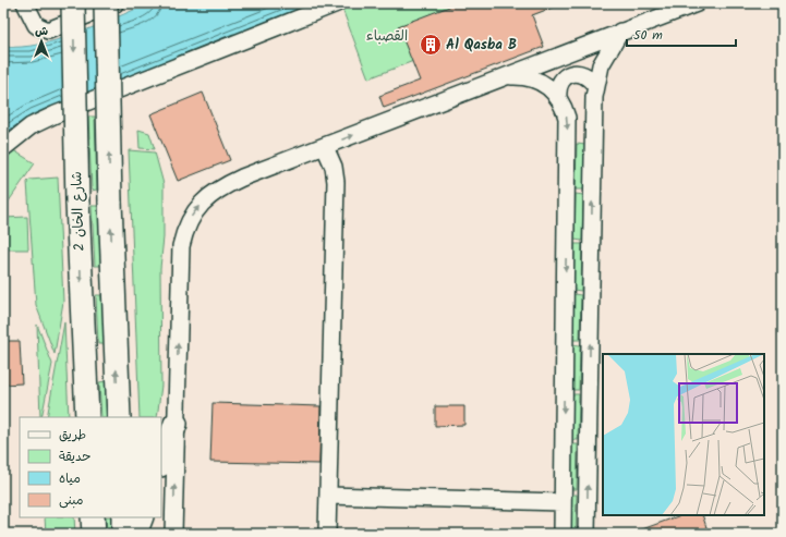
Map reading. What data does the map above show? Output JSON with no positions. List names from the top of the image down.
{
  "streets": {
    "main road": ["شارع الخان 2"]
  },
  "parks": ["القصباء"],
  "places": {
    "building": ["Al Qasba B"]
  },
  "legend": [
    "طريق",
    "حديقة",
    "مياه",
    "مبنى"
  ],
  "scale_bar": "50 m",
  "north": "top"
}
